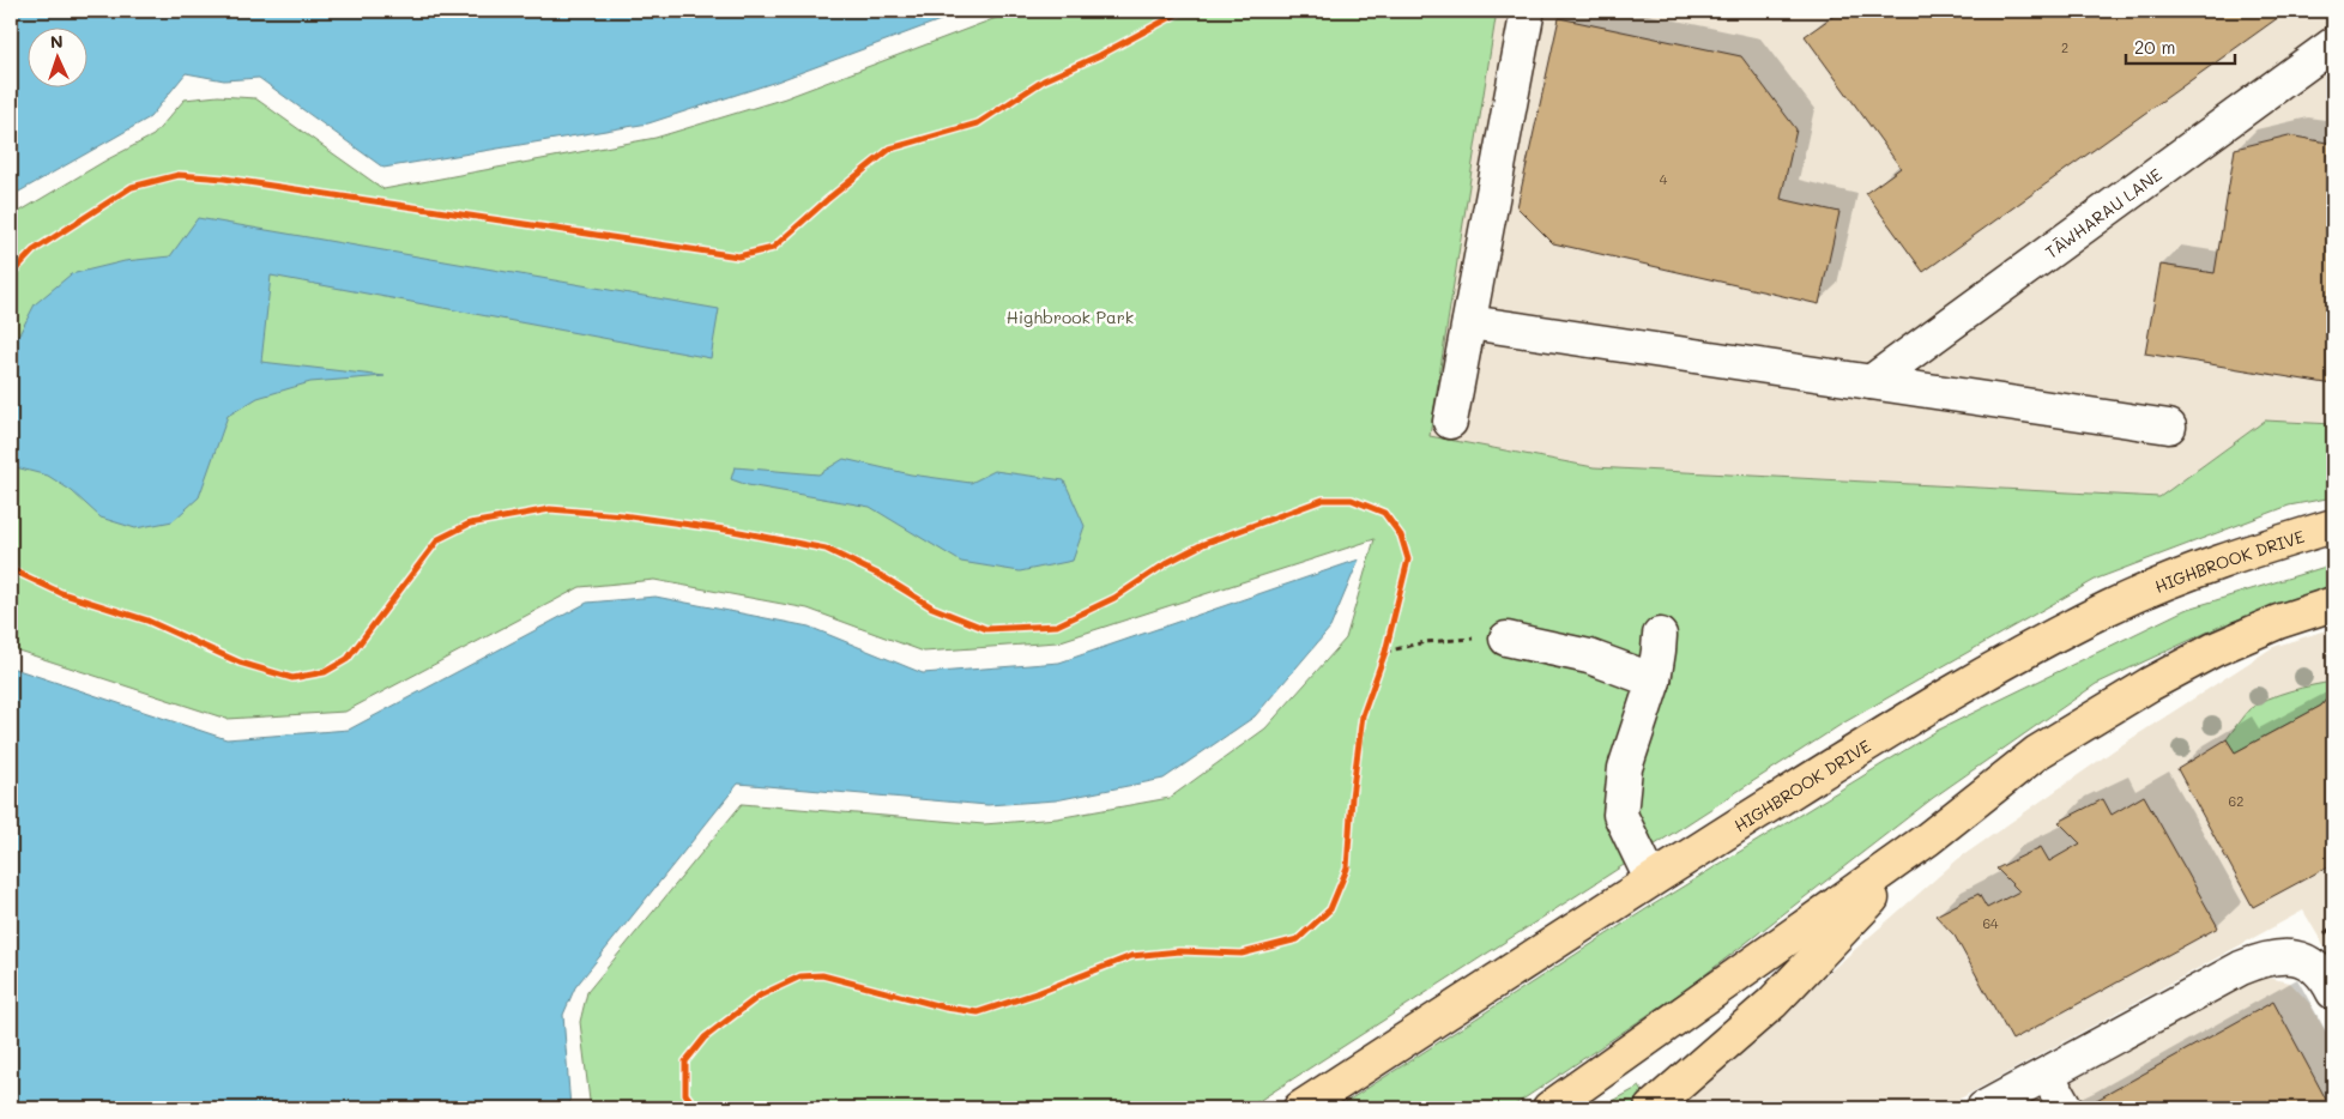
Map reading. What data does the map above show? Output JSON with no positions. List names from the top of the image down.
{
  "streets": {
    "main road": ["HIGHBROOK DRIVE"],
    "street": ["TĀWHARAU LANE"]
  },
  "parks": ["Highbrook Park"],
  "house_numbers": [
    "2",
    "4",
    "62",
    "64"
  ],
  "scale_bar": "20 m",
  "north": "top"
}
